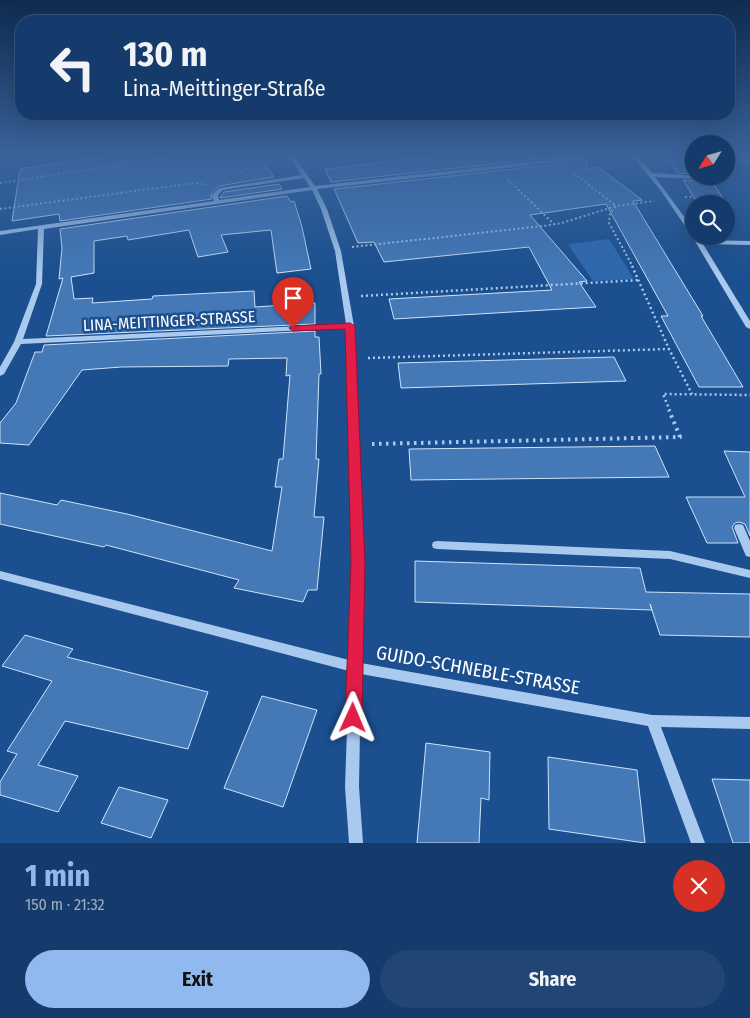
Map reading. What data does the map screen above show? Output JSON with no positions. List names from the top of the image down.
{
  "streets": {
    "street": ["LINA-MEITTINGER-STRASSE", "GUIDO-SCHNEBLE-STRASSE"]
  },
  "north": "bottom left",
  "page": {
    "turn": ["130 m", "Lina-Meittinger-Straße"],
    "heading": ["1 min", "150 m · 21:32"],
    "buttons": ["Exit", "Share"]
  }
}
